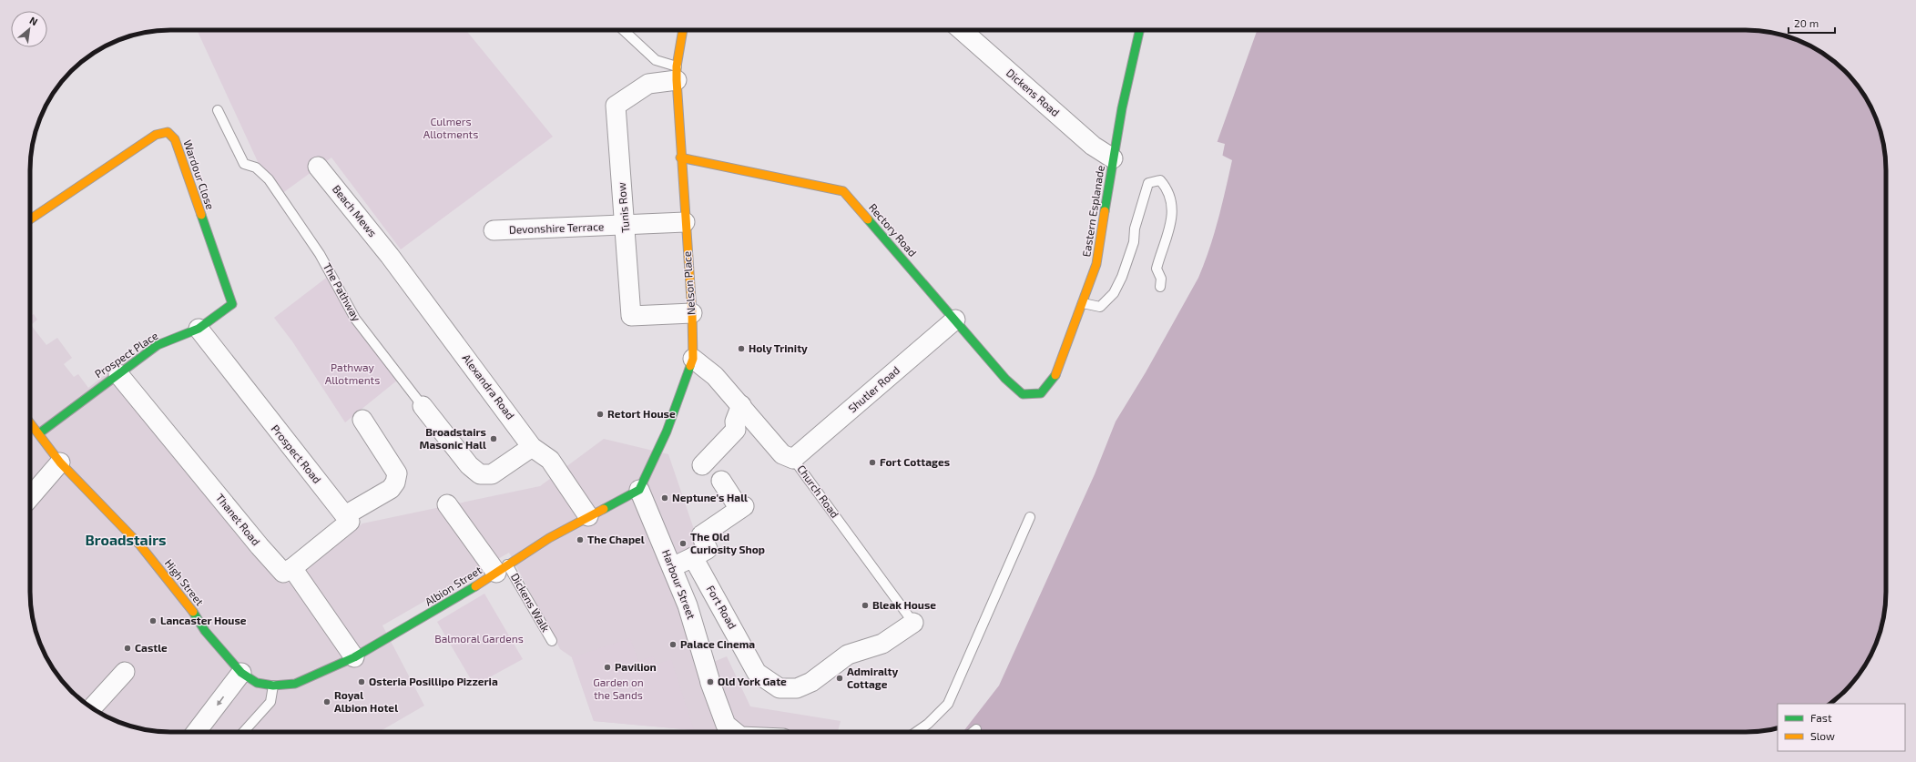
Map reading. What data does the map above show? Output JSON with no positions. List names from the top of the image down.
{
  "streets": {
    "street": [
      "Dickens Road",
      "Wardour Close",
      "Tunis Row",
      "Beach Mews",
      "Eastern Esplanade",
      "Devonshire Terrace",
      "Rectory Road",
      "Nelson Place",
      "The Pathway",
      "Prospect Place",
      "Alexandra Road",
      "Shutler Road",
      "Prospect Road",
      "Church Road",
      "Thanet Road",
      "High Street",
      "Harbour Street",
      "Albion Street",
      "Fort Road"
    ],
    "lane": ["Dickens Walk"]
  },
  "crossings": [
    ["Dickens Road", "Eastern Esplanade"],
    ["Wardour Close", "Prospect Place"],
    ["Tunis Row", "Devonshire Terrace"],
    ["Tunis Row", "Nelson Place"],
    ["Beach Mews", "Alexandra Road"],
    ["Eastern Esplanade", "Rectory Road"],
    ["Devonshire Terrace", "Nelson Place"],
    ["Rectory Road", "Nelson Place"],
    ["Rectory Road", "Shutler Road"],
    ["Nelson Place", "Church Road"],
    ["Nelson Place", "Harbour Street"],
    ["Nelson Place", "Albion Street"],
    ["The Pathway", "Alexandra Road"],
    ["Prospect Place", "Prospect Road"],
    ["Prospect Place", "Thanet Road"],
    ["Prospect Place", "High Street"],
    ["Alexandra Road", "Albion Street"],
    ["Shutler Road", "Church Road"],
    ["Church Road", "Fort Road"],
    ["High Street", "Albion Street"],
    ["Harbour Street", "Albion Street"],
    ["Albion Street", "Dickens Walk"]
  ],
  "districts": ["Broadstairs"],
  "parks": [
    "Culmers Allotments",
    "Pathway Allotments",
    "Balmoral Gardens",
    "Garden on the Sands"
  ],
  "places": [
    "Holy Trinity",
    "Retort House",
    "Broadstairs Masonic Hall",
    "Fort Cottages",
    "Neptune's Hall",
    "The Chapel",
    "The Old Curiosity Shop",
    "Bleak House",
    "Lancaster House",
    "Palace Cinema",
    "Castle",
    "Pavilion",
    "Admiralty Cottage",
    "Osteria Posillipo Pizzeria",
    "Old York Gate",
    "Royal Albion Hotel"
  ],
  "legend": ["Fast", "Slow"],
  "scale_bar": "20 m",
  "north": "top right"
}
